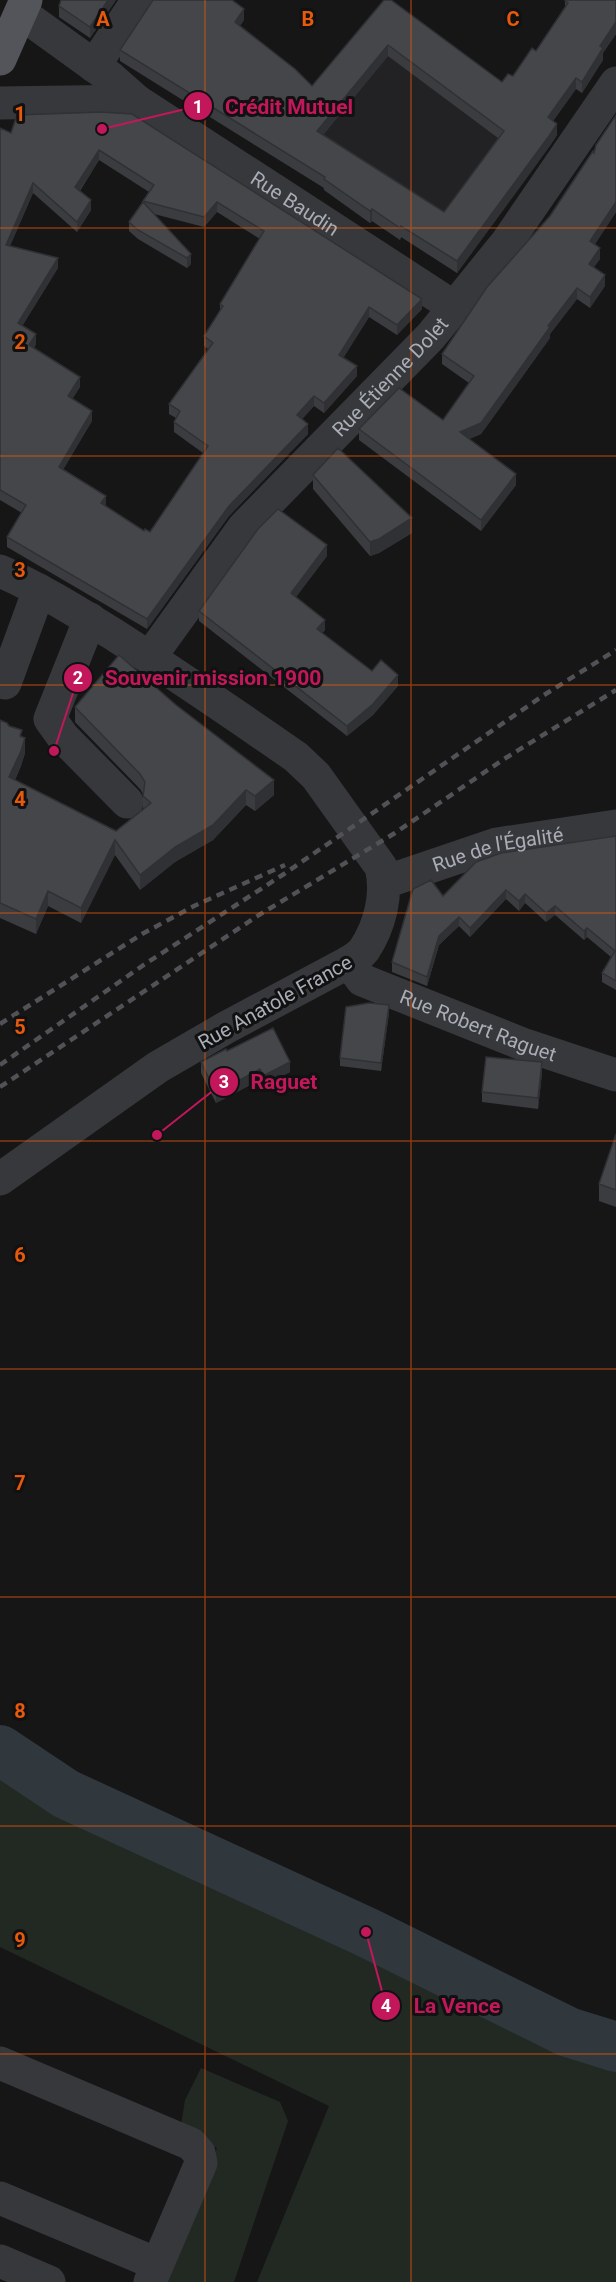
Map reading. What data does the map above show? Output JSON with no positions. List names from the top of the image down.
{
  "streets": {
    "street": [
      "Rue Baudin",
      "Rue Étienne Dolet",
      "Rue de l'Égalité",
      "Rue Anatole France",
      "Rue Robert Raguet"
    ]
  },
  "crossings": [
    ["Rue Baudin", "Rue Étienne Dolet"],
    ["Rue de l'Égalité", "Rue Anatole France"],
    ["Rue Anatole France", "Rue Robert Raguet"]
  ],
  "places": [
    "Crédit Mutuel",
    "Souvenir mission 1900",
    "Raguet",
    "La Vence"
  ],
  "grid": {
    "columns": ["A", "B", "C"],
    "rows": [
      "1",
      "2",
      "3",
      "4",
      "5",
      "6",
      "7",
      "8",
      "9"
    ]
  }
}
